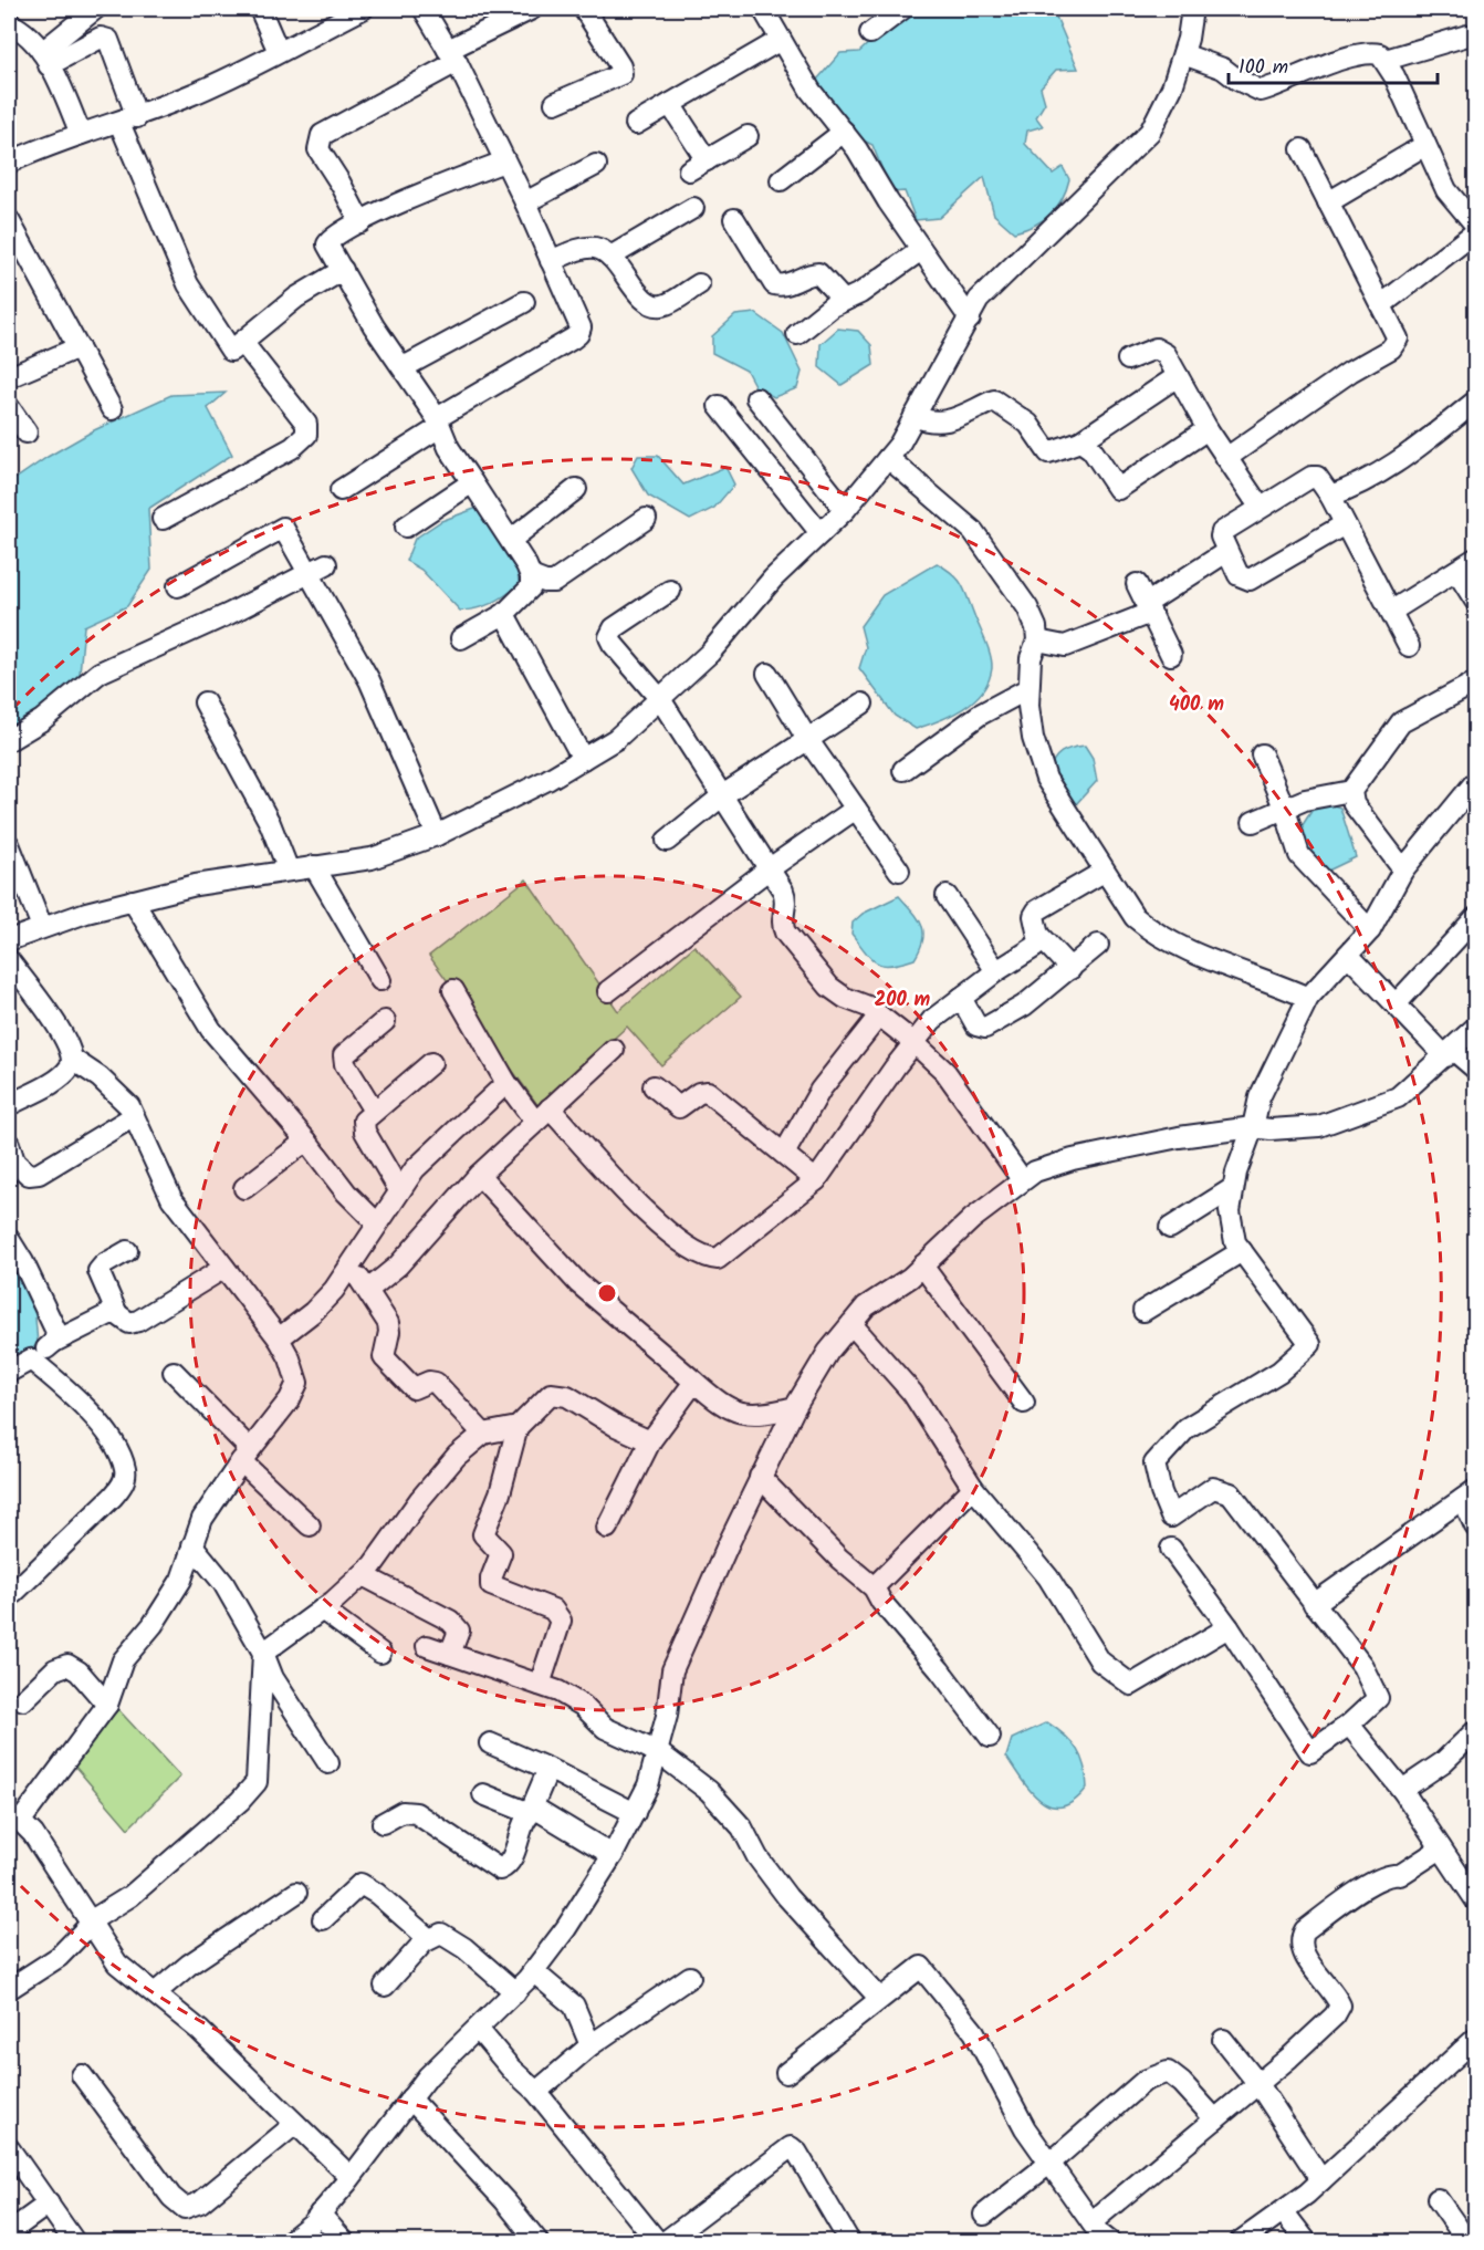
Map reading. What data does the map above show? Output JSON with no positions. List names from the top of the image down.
{
  "scale_bar": "100 m",
  "rings": ["400 m", "200 m"]
}
